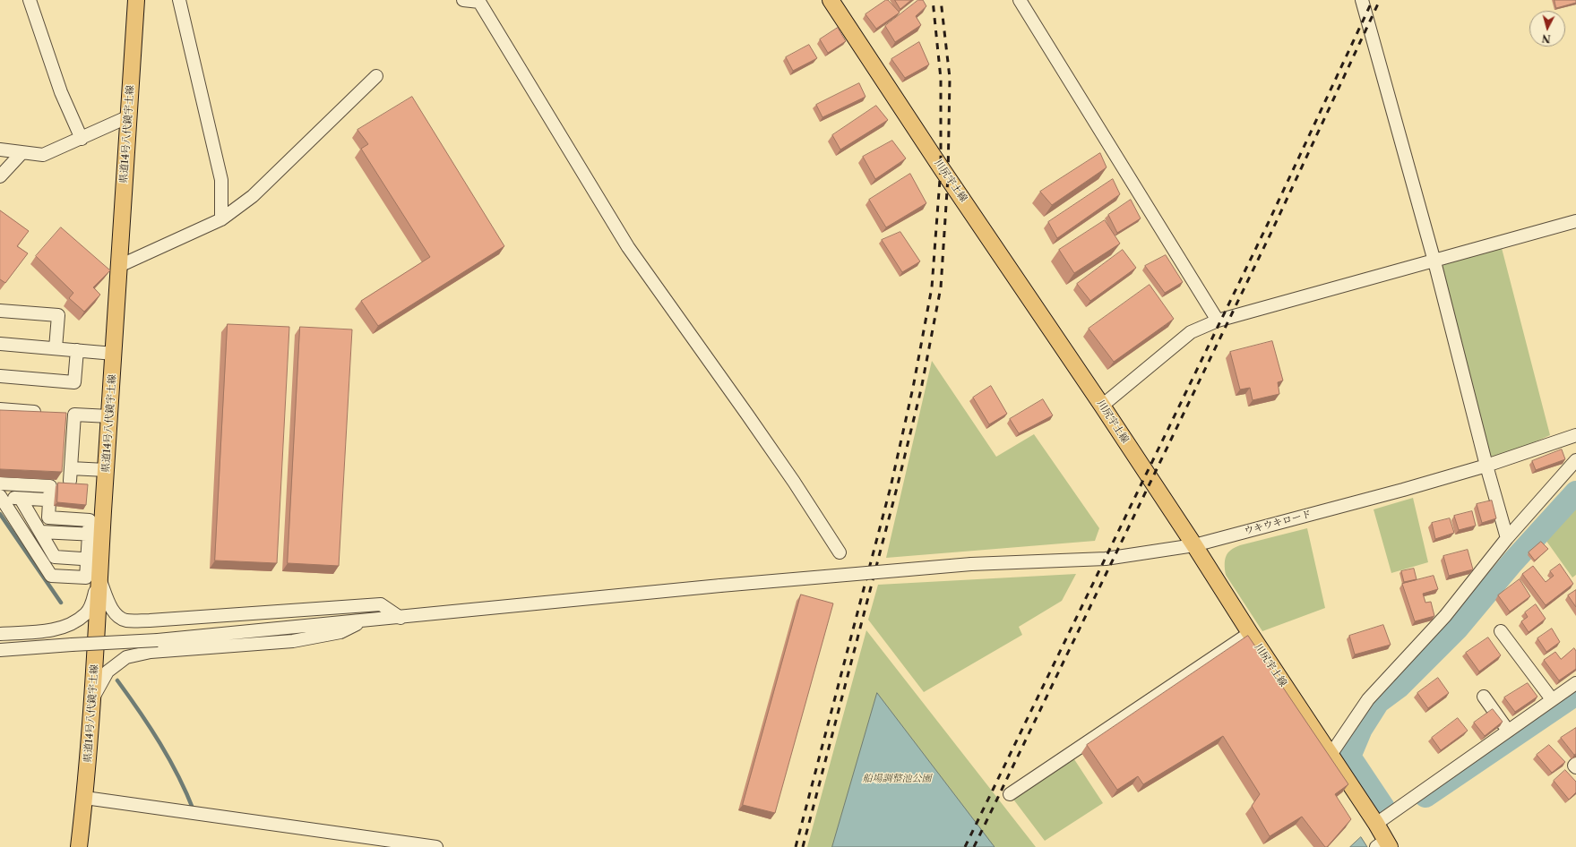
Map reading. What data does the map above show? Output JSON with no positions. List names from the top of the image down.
{
  "streets": {
    "main road": ["県道14号八代鏡宇土線", "川尻宇土線"],
    "street": ["ウキウキロード"]
  },
  "crossings": [
    ["川尻宇土線", "ウキウキロード"]
  ],
  "parks": ["船場調整池公園"],
  "north": "bottom"
}
